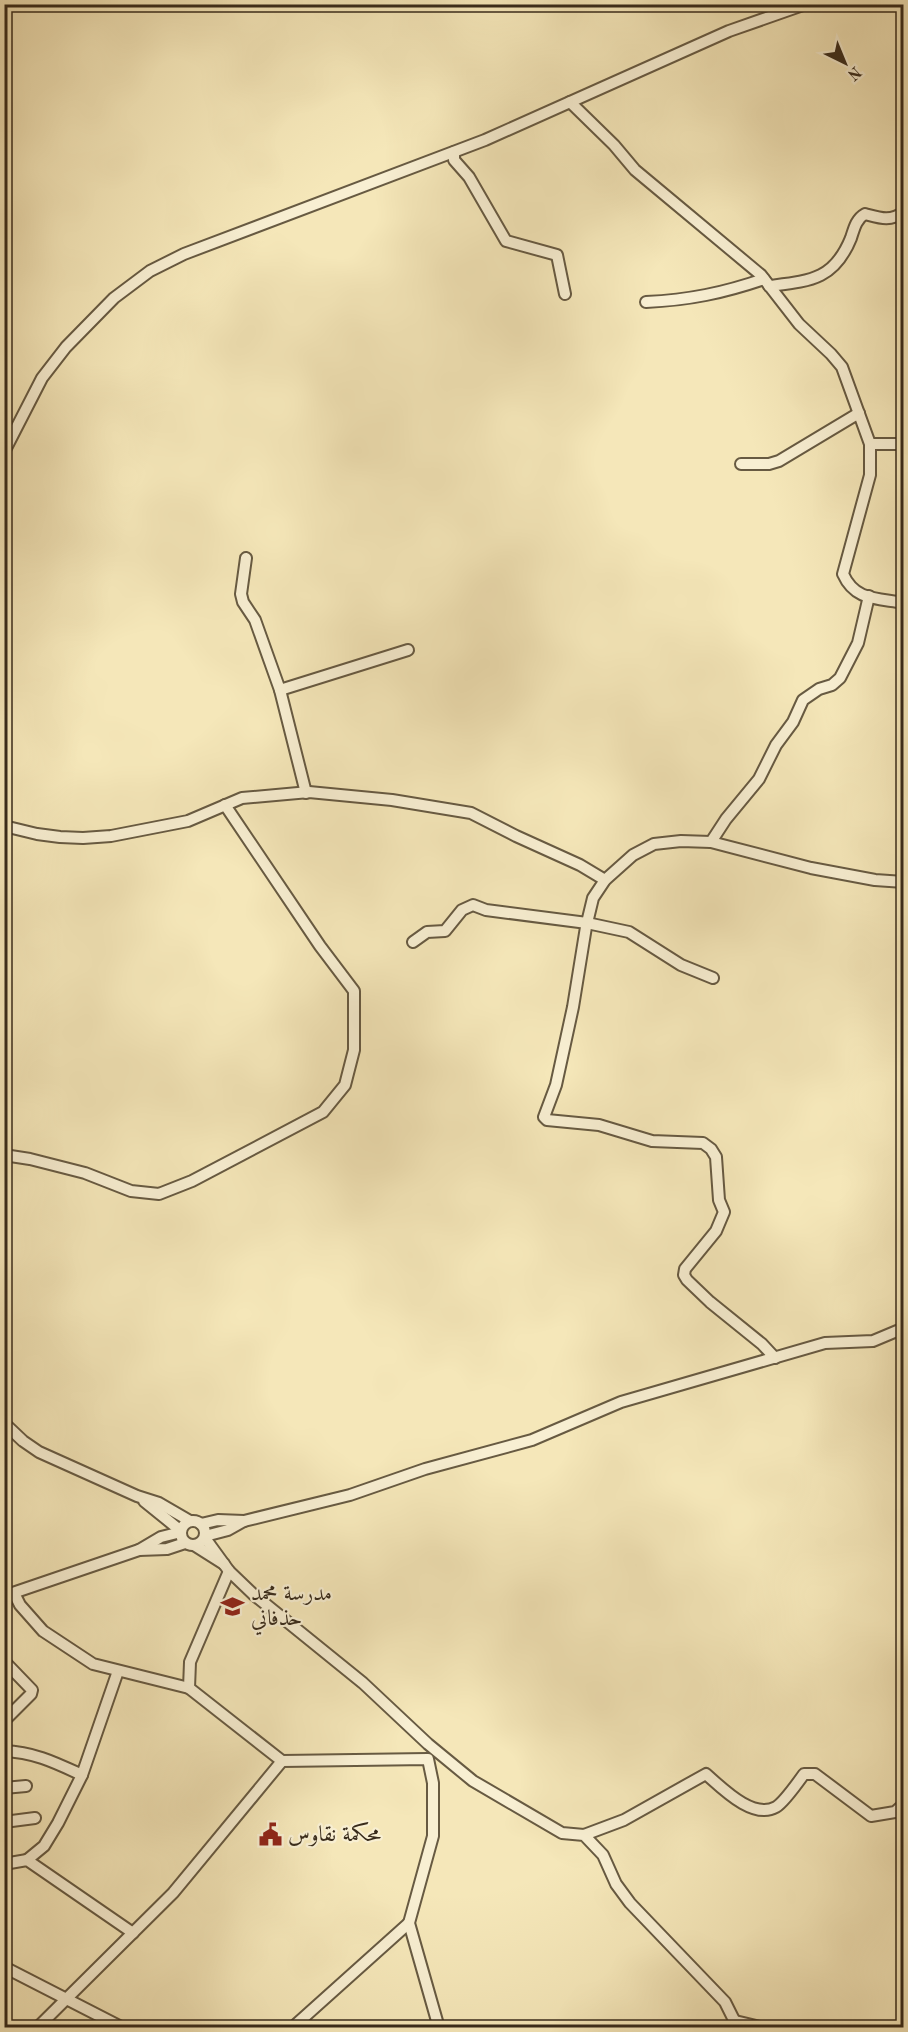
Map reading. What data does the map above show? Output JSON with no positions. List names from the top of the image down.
{
  "places": {
    "school or university": ["مدرسة محمد حذفاني"],
    "public building": ["محكمة نقاوس"]
  },
  "north": "bottom right"
}
